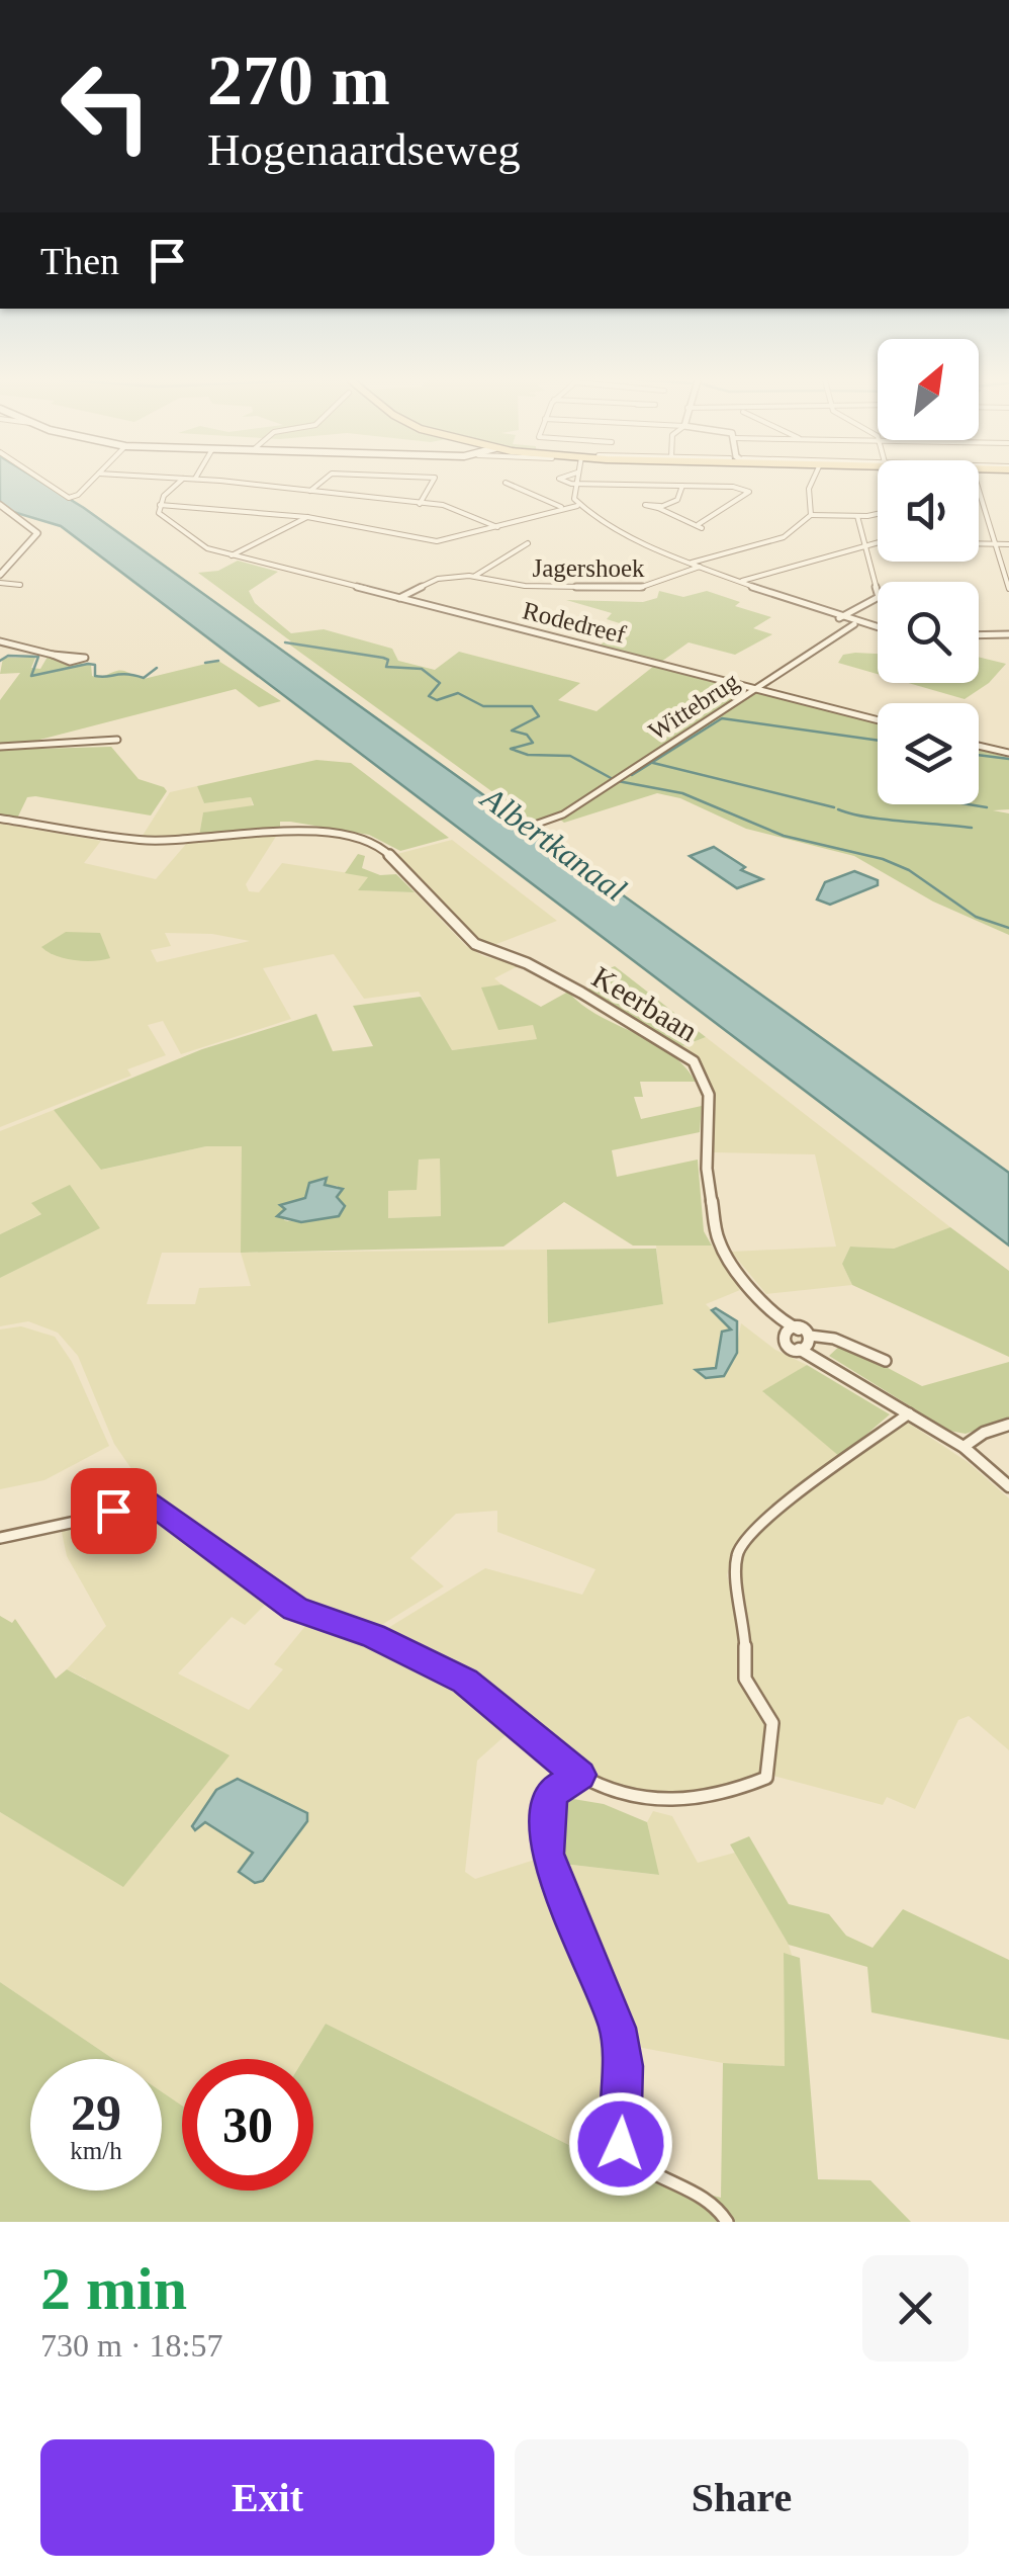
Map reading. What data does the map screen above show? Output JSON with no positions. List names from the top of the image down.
{
  "streets": {
    "street": [
      "Jagershoek",
      "Rodedreef",
      "Wittebrug",
      "Keerbaan"
    ]
  },
  "crossings": [
    ["Jagershoek", "Rodedreef"],
    ["Rodedreef", "Wittebrug"]
  ],
  "water": ["Albertkanaal"],
  "north": "top right",
  "page": {
    "turn": ["270 m", "Hogenaardseweg"],
    "then": "Then",
    "speed": "29 km/h",
    "limit": "30",
    "heading": ["2 min", "730 m · 18:57"],
    "buttons": ["Exit", "Share"]
  }
}
